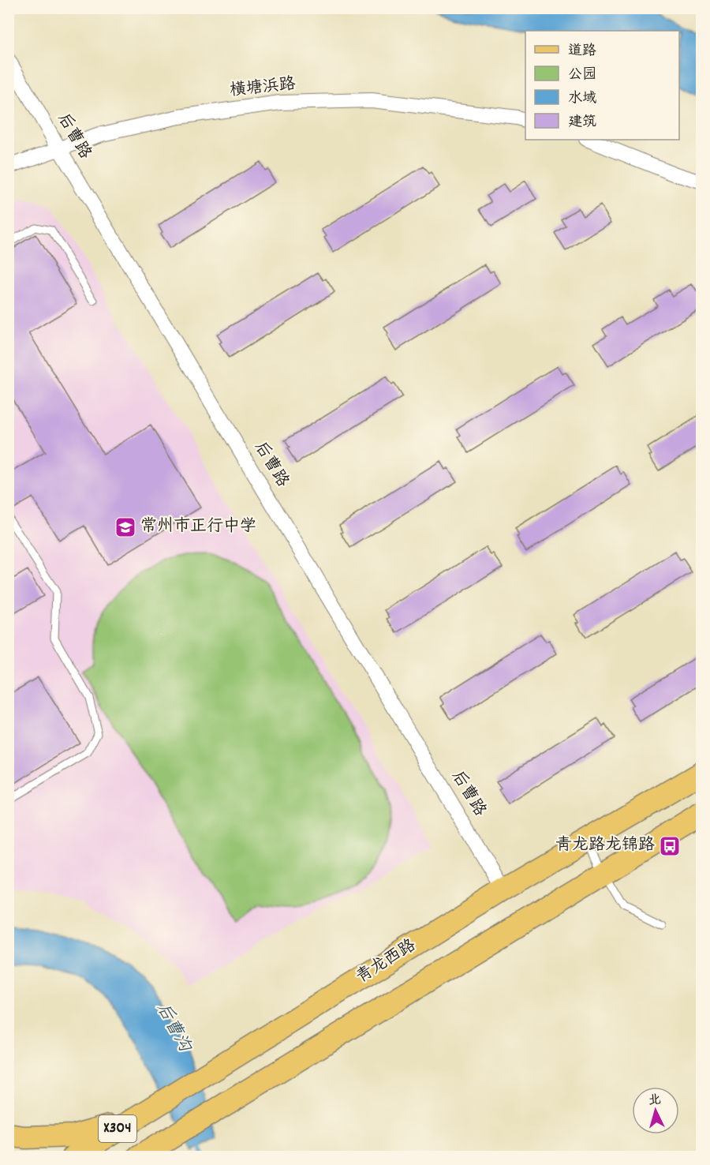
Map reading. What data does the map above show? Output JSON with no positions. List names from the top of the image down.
{
  "streets": {
    "main road": ["青龙西路", "X304"],
    "street": ["横塘浜路", "后曹路"]
  },
  "crossings": [
    ["横塘浜路", "后曹路"],
    ["后曹路", "青龙西路"]
  ],
  "water": ["后曹沟"],
  "places": {
    "school or university": ["常州市正行中学"],
    "bus stop": ["青龙路龙锦路"]
  },
  "legend": [
    "道路",
    "公园",
    "水域",
    "建筑"
  ],
  "north": "top"
}
